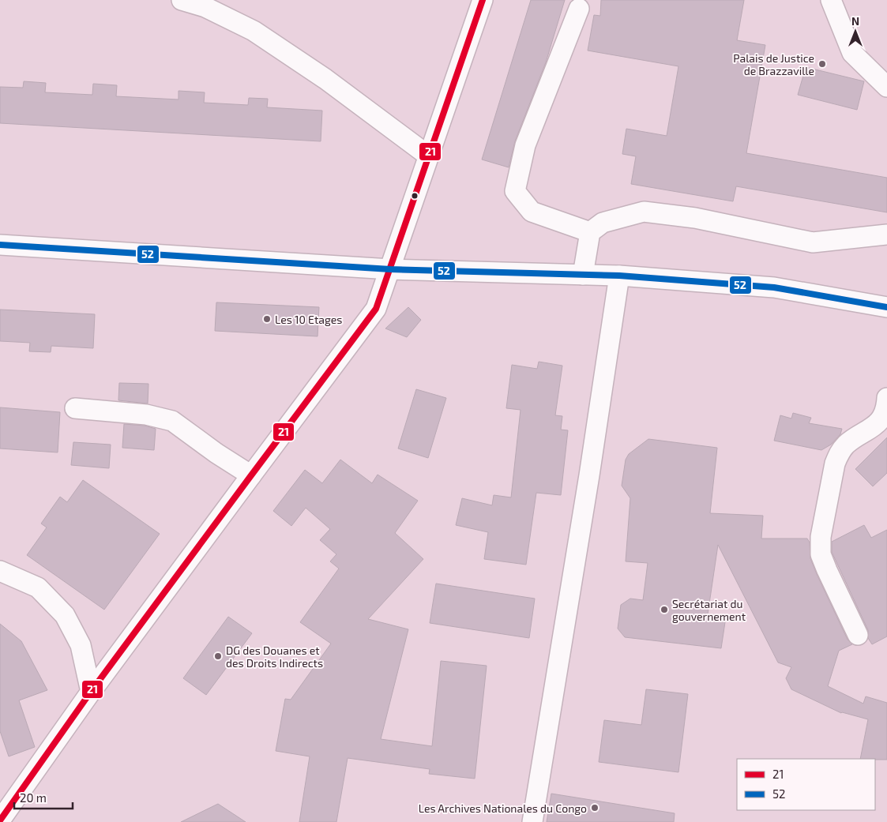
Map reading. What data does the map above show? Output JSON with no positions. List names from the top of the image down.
{
  "places": [
    "Palais de Justice de Brazzaville",
    "Les 10 Etages",
    "Secrétariat du gouvernement",
    "DG des Douanes et des Droits Indirects",
    "Les Archives Nationales du Congo"
  ],
  "lines": ["transit line 21", "transit line 52"],
  "legend": ["21", "52"],
  "scale_bar": "20 m",
  "north": "top"
}
